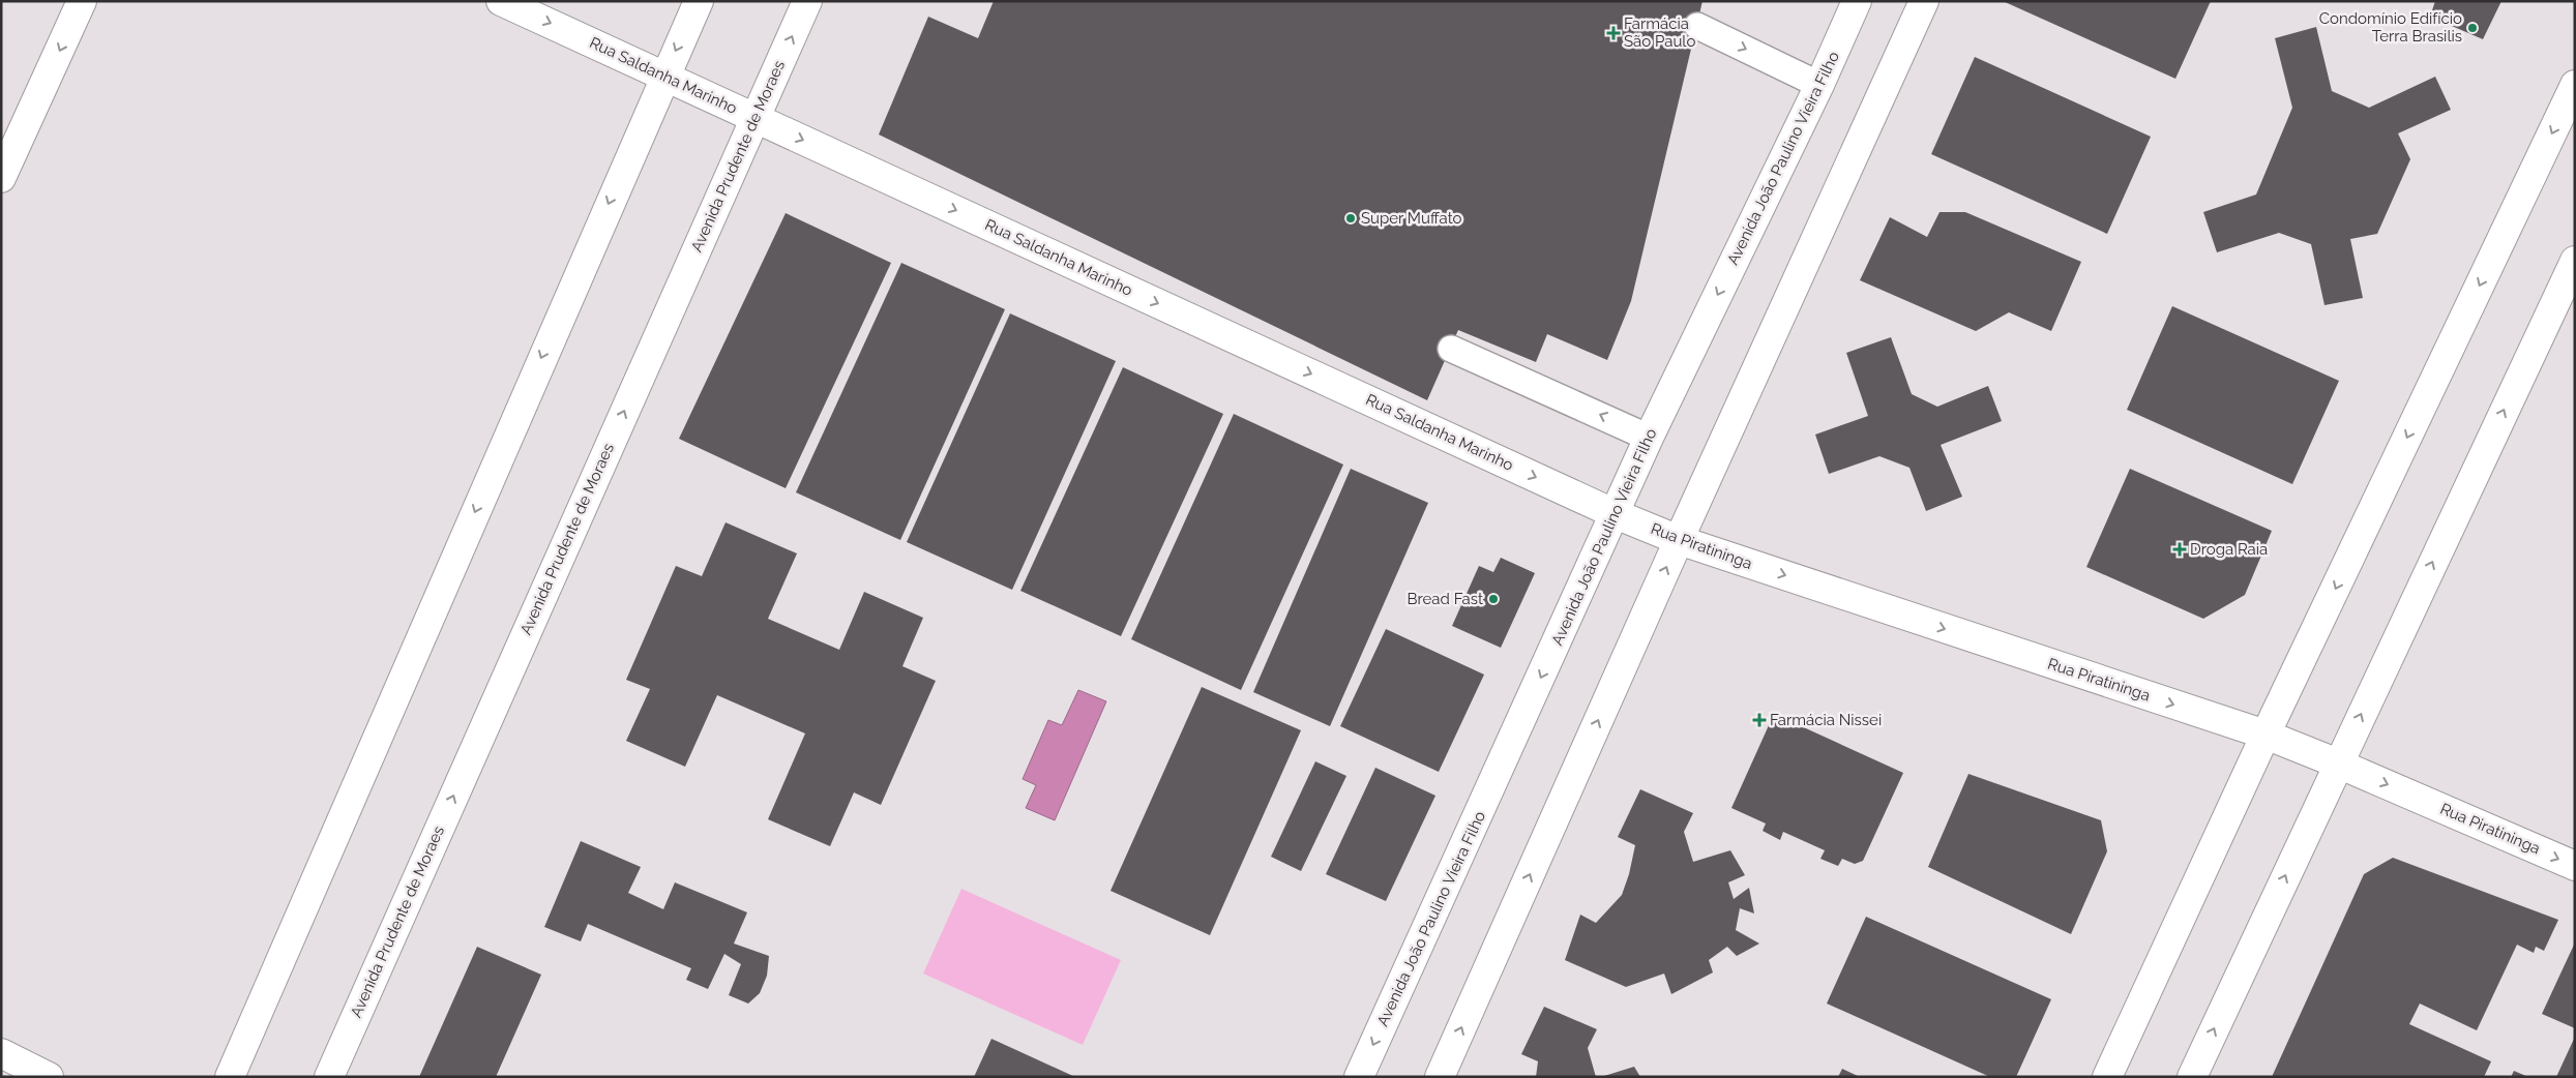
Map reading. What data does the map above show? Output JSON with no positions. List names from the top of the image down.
{
  "streets": {
    "main road": [
      "Rua Saldanha Marinho",
      "Avenida Prudente de Moraes",
      "Avenida João Paulino Vieira Filho",
      "Rua Piratininga"
    ]
  },
  "crossings": [
    ["Rua Saldanha Marinho", "Avenida Prudente de Moraes"],
    ["Rua Saldanha Marinho", "Avenida João Paulino Vieira Filho"],
    ["Rua Saldanha Marinho", "Rua Piratininga"],
    ["Avenida João Paulino Vieira Filho", "Rua Piratininga"]
  ],
  "one_way": ["Rua Saldanha Marinho", "Rua Piratininga"],
  "places": {
    "other": ["Condomínio Edifício Terra Brasilis", "Super Muffato", "Bread Fast"],
    "health": ["Farmácia São Paulo", "Droga Raia", "Farmácia Nissei"]
  }
}
